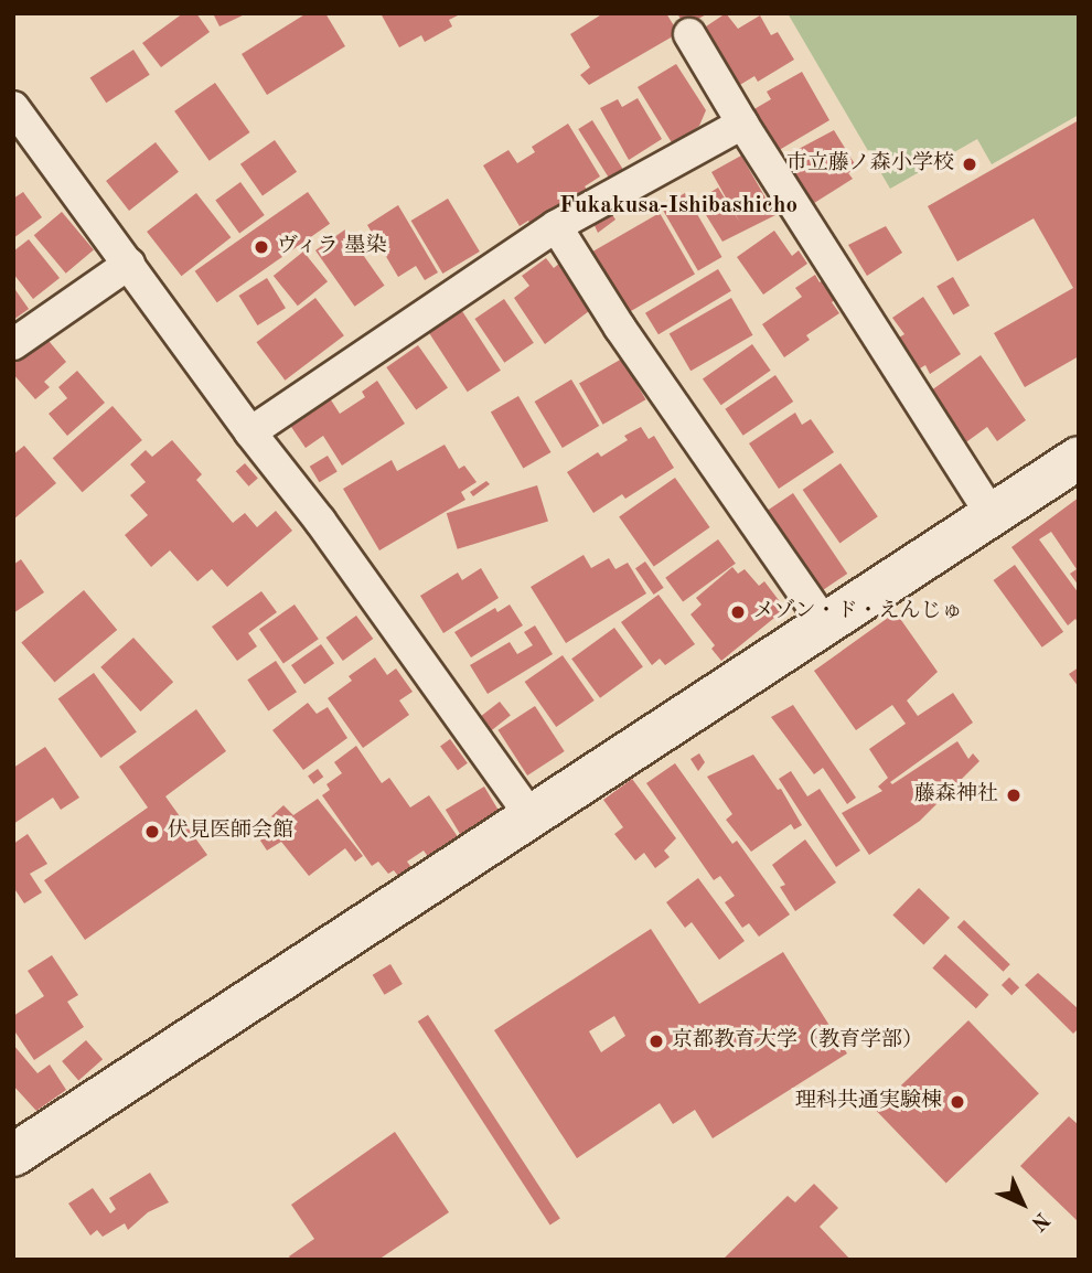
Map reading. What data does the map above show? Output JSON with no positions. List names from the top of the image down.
{
  "districts": ["Fukakusa-Ishibashicho"],
  "places": [
    "市立藤ノ森小学校",
    "ヴィラ 墨染",
    "メゾン・ド・えんじゅ",
    "藤森神社",
    "伏見医師会館",
    "京都教育大学（教育学部）",
    "理科共通実験棟"
  ],
  "north": "bottom right"
}
